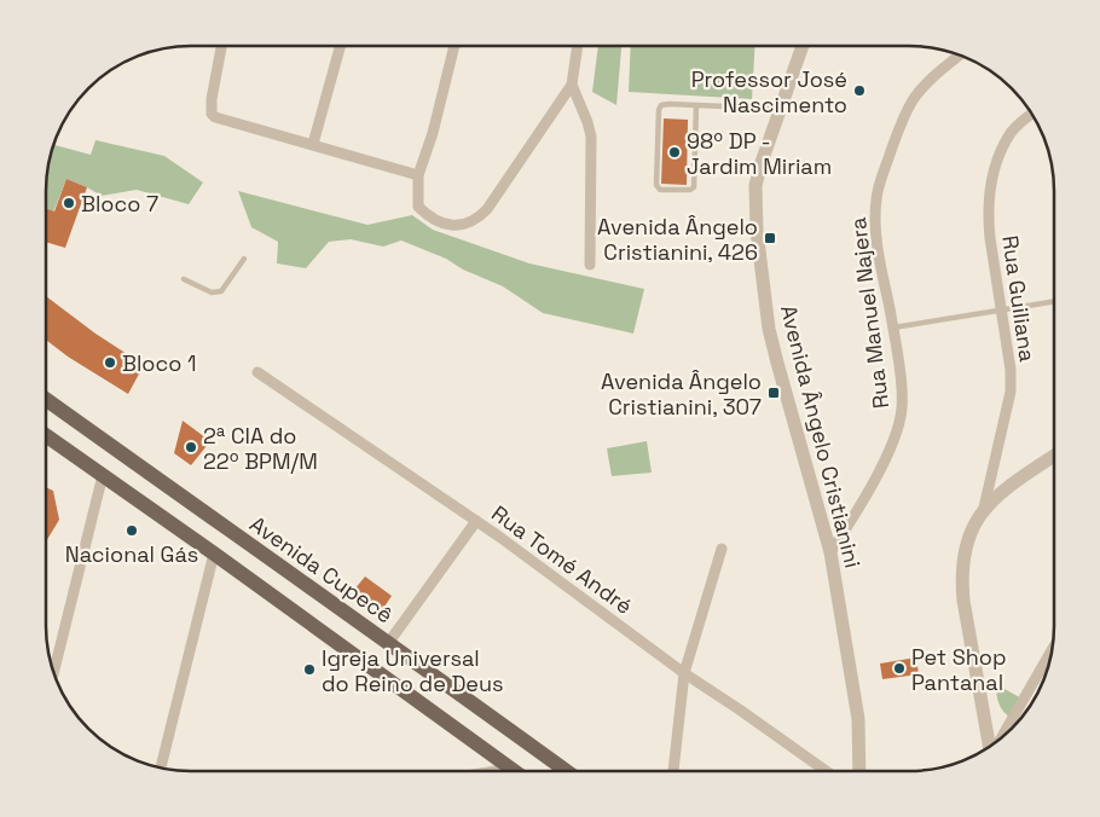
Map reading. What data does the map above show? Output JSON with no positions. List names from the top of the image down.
{
  "streets": {
    "main road": ["Avenida Cupecê"],
    "street": [
      "Rua Guiliana",
      "Rua Manuel Najera",
      "Avenida Ângelo Cristianini",
      "Rua Tomé André"
    ]
  },
  "crossings": [
    ["Rua Manuel Najera", "Avenida Ângelo Cristianini"]
  ],
  "places": {
    "other": [
      "Professor José Nascimento",
      "98º DP - Jardim Miriam",
      "Bloco 7",
      "Bloco 1",
      "2ª CIA do 22º BPM/M",
      "Nacional Gás",
      "Pet Shop Pantanal",
      "Igreja Universal do Reino de Deus"
    ],
    "transit": ["Avenida Ângelo Cristianini, 426", "Avenida Ângelo Cristianini, 307"]
  }
}
